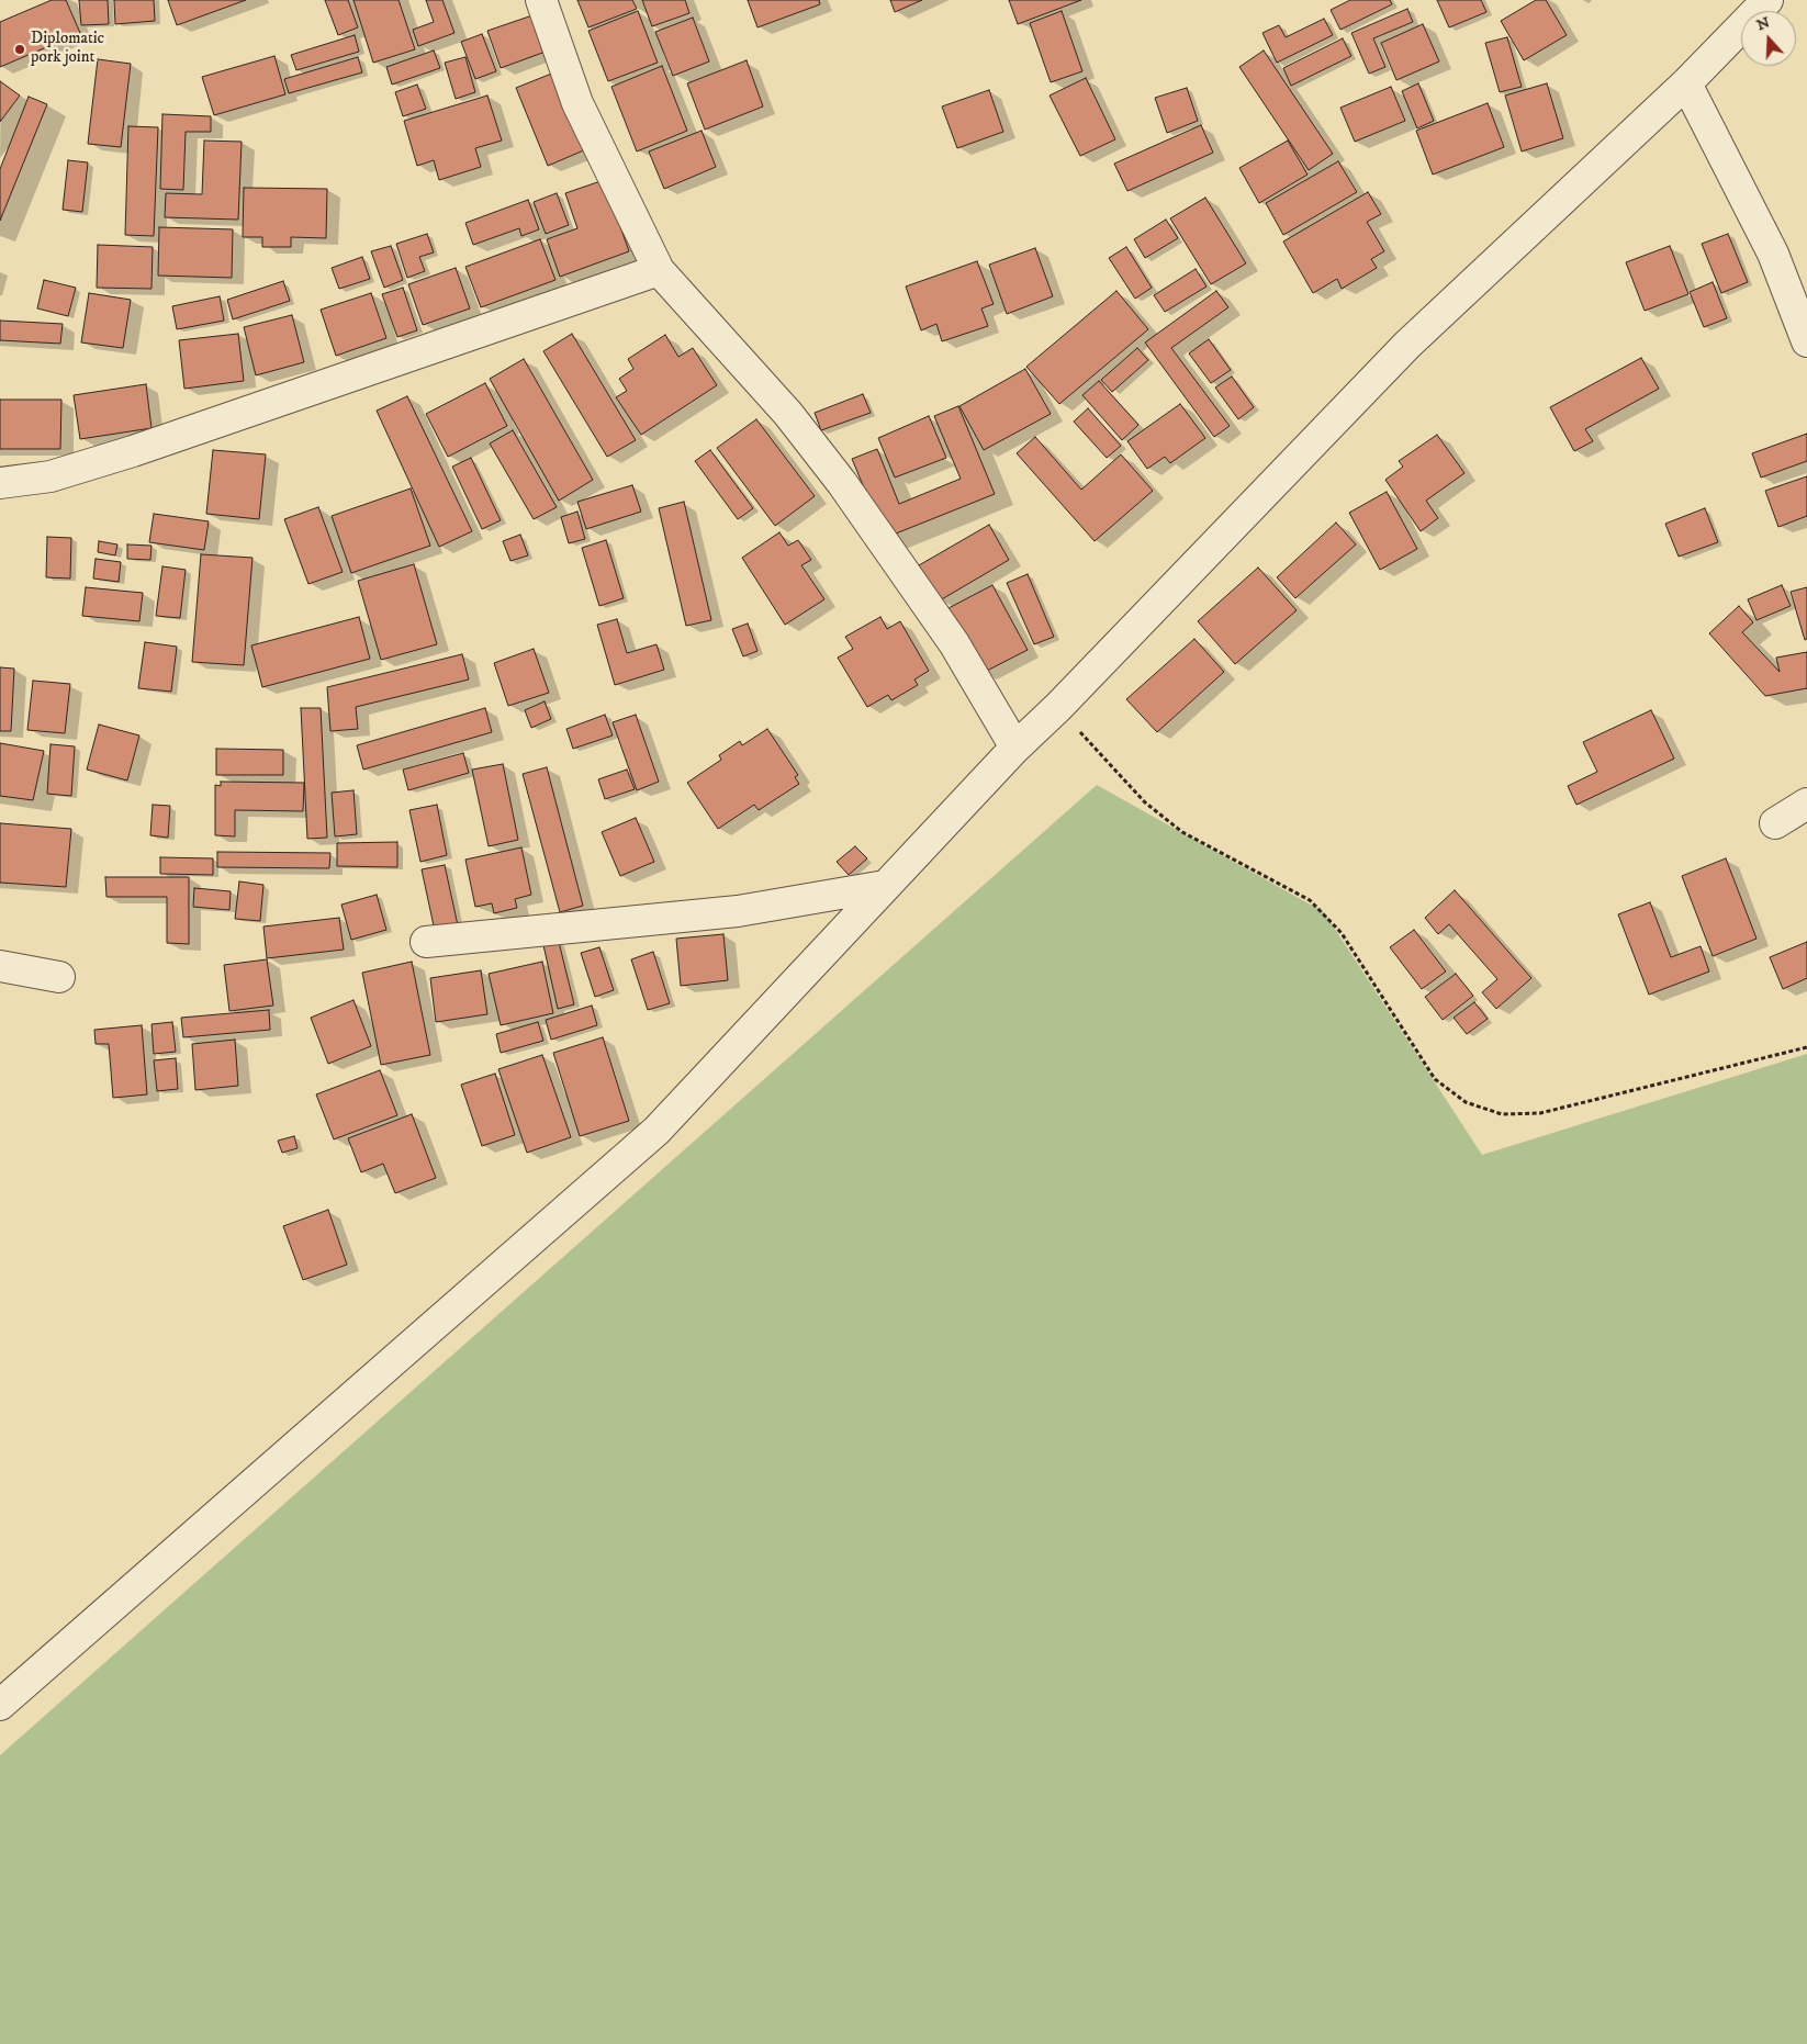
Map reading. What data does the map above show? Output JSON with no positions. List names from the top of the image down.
{
  "places": ["Diplomatic pork joint"],
  "north": "top"
}
